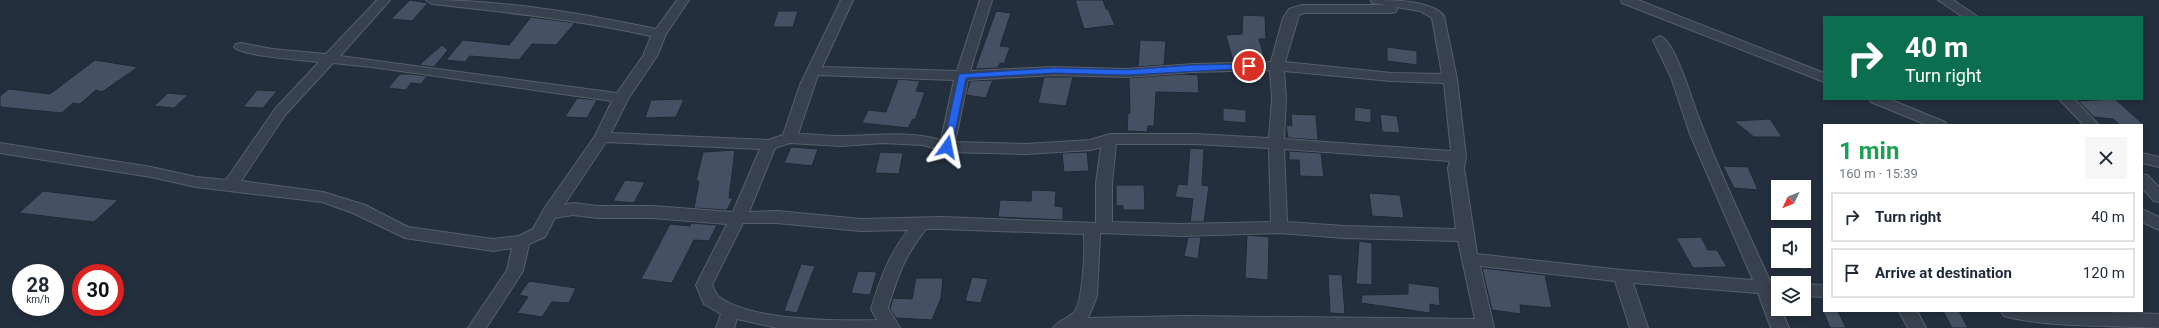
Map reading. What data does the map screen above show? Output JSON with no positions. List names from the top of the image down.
{
  "north": "bottom left",
  "page": {
    "turn": ["40 m", "Turn right"],
    "heading": ["1 min", "160 m · 15:39"],
    "list": [
      {
        "name": "Turn right",
        "value": "40 m"
      },
      {
        "name": "Arrive at destination",
        "value": "120 m"
      }
    ],
    "speed": "28 km/h",
    "limit": "30"
  }
}
